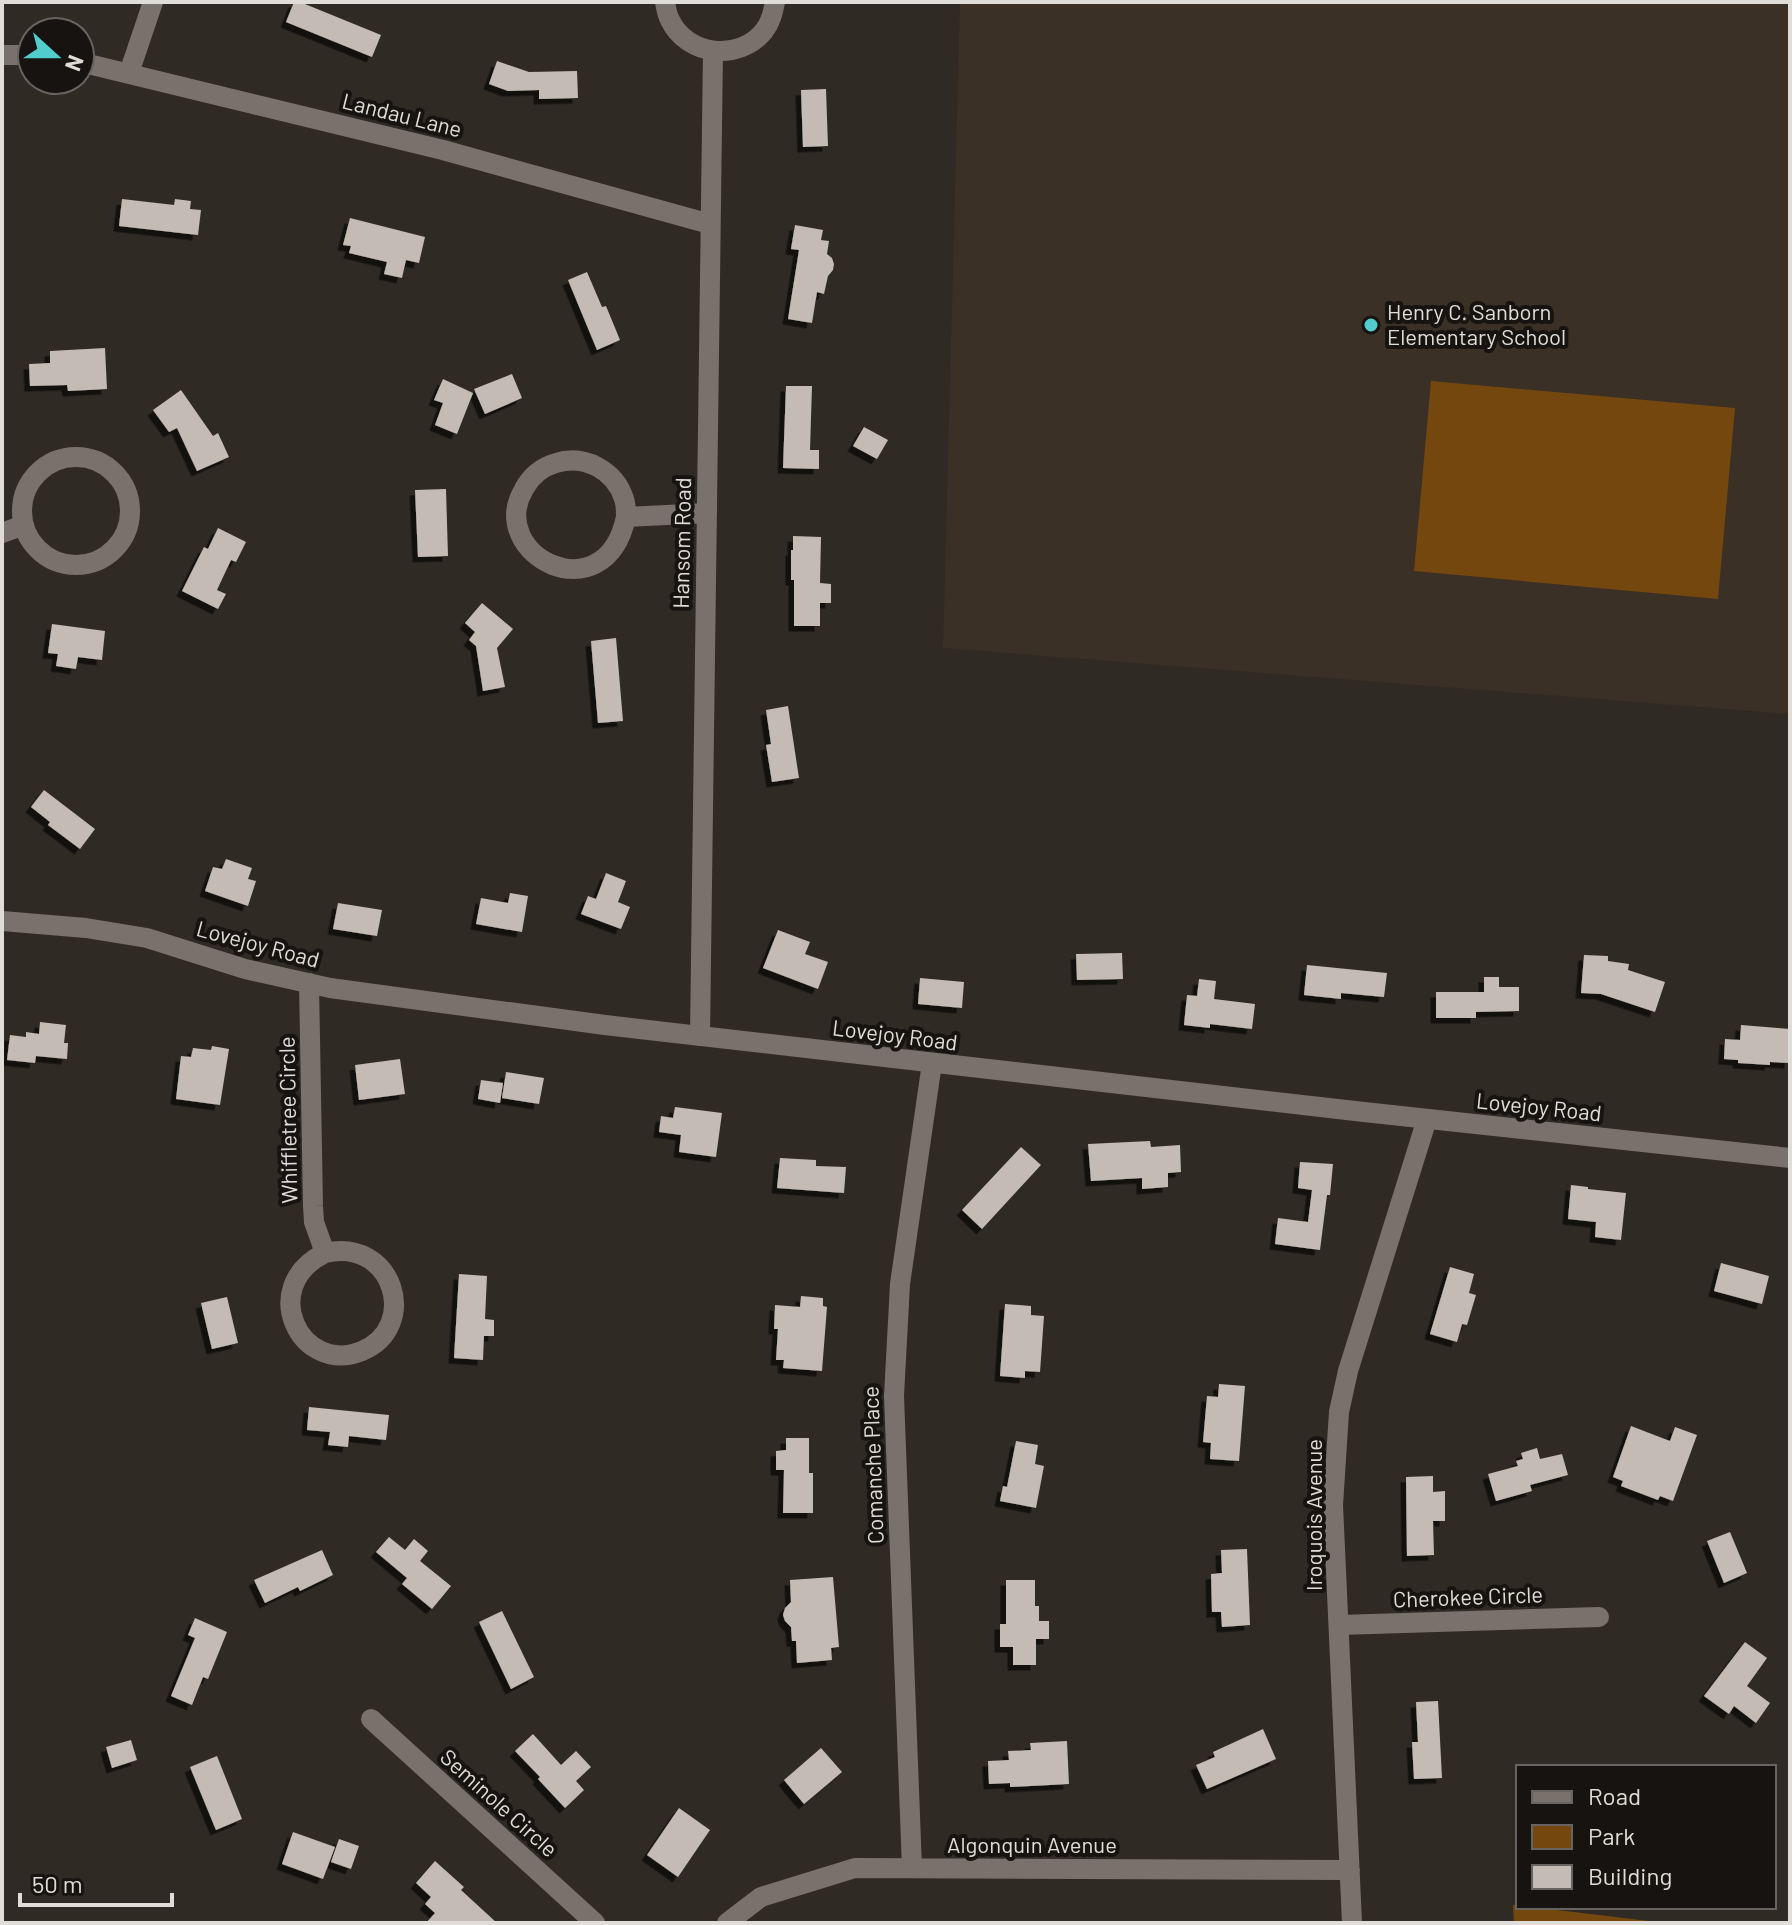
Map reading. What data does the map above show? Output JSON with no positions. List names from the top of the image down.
{
  "streets": {
    "street": [
      "Landau Lane",
      "Hansom Road",
      "Lovejoy Road",
      "Whiffletree Circle",
      "Comanche Place",
      "Iroquois Avenue",
      "Cherokee Circle",
      "Seminole Circle",
      "Algonquin Avenue"
    ]
  },
  "crossings": [
    ["Landau Lane", "Hansom Road"],
    ["Hansom Road", "Lovejoy Road"],
    ["Lovejoy Road", "Whiffletree Circle"],
    ["Lovejoy Road", "Comanche Place"],
    ["Lovejoy Road", "Iroquois Avenue"],
    ["Comanche Place", "Algonquin Avenue"],
    ["Iroquois Avenue", "Cherokee Circle"],
    ["Iroquois Avenue", "Algonquin Avenue"]
  ],
  "places": ["Henry C. Sanborn Elementary School"],
  "legend": ["Road", "Park", "Building"],
  "scale_bar": "50 m",
  "north": "right"
}
